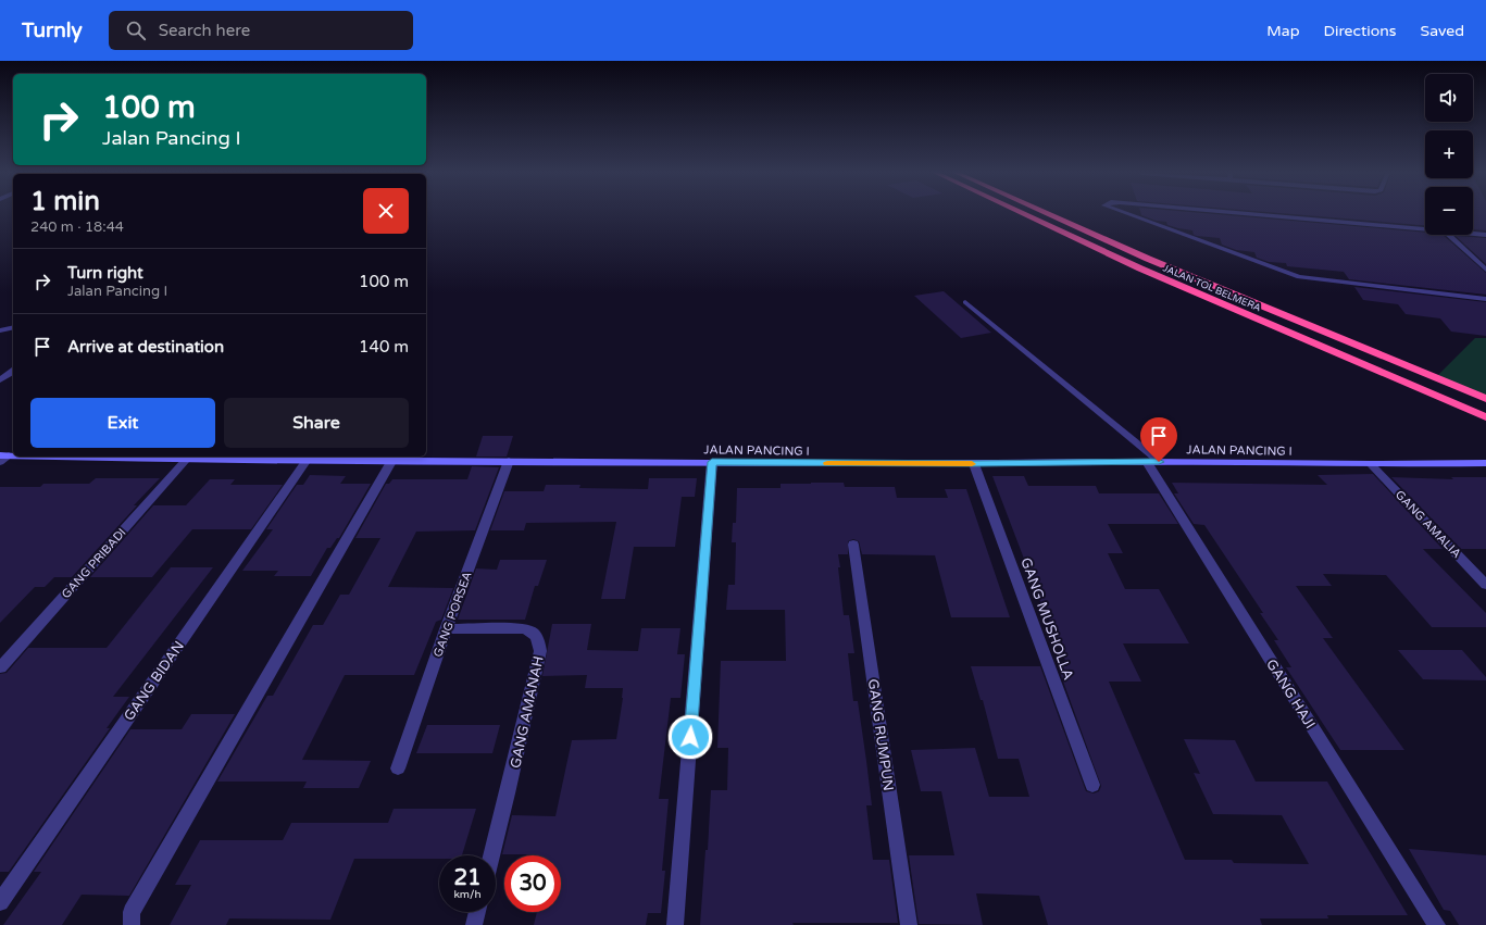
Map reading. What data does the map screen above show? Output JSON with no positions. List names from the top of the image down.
{
  "streets": {
    "highway": ["JALAN TOL BELMERA"],
    "main road": ["JALAN PANCING I"],
    "street": [
      "GANG AMALIA",
      "GANG PRIBADI",
      "GANG PORSEA",
      "GANG MUSHOLLA",
      "GANG BIDAN",
      "GANG HAJI",
      "GANG AMANAH",
      "GANG RUMPUN"
    ]
  },
  "crossings": [
    ["JALAN PANCING I", "GANG AMALIA"],
    ["JALAN PANCING I", "GANG PRIBADI"],
    ["JALAN PANCING I", "GANG PORSEA"],
    ["JALAN PANCING I", "GANG MUSHOLLA"],
    ["JALAN PANCING I", "GANG BIDAN"],
    ["JALAN PANCING I", "GANG HAJI"],
    ["GANG PORSEA", "GANG AMANAH"]
  ],
  "page": {
    "header": "Turnly",
    "search": "Search here",
    "nav": ["Map", "Directions", "Saved"],
    "map_buttons": ["+", "−"],
    "turn": ["100 m", "Jalan Pancing I"],
    "heading": ["1 min", "240 m · 18:44"],
    "list": [
      {
        "name": "Turn right",
        "note": "Jalan Pancing I",
        "value": "100 m"
      },
      {
        "name": "Arrive at destination",
        "value": "140 m"
      }
    ],
    "buttons": ["Exit", "Share"],
    "speed": "21 km/h",
    "limit": "30"
  }
}
